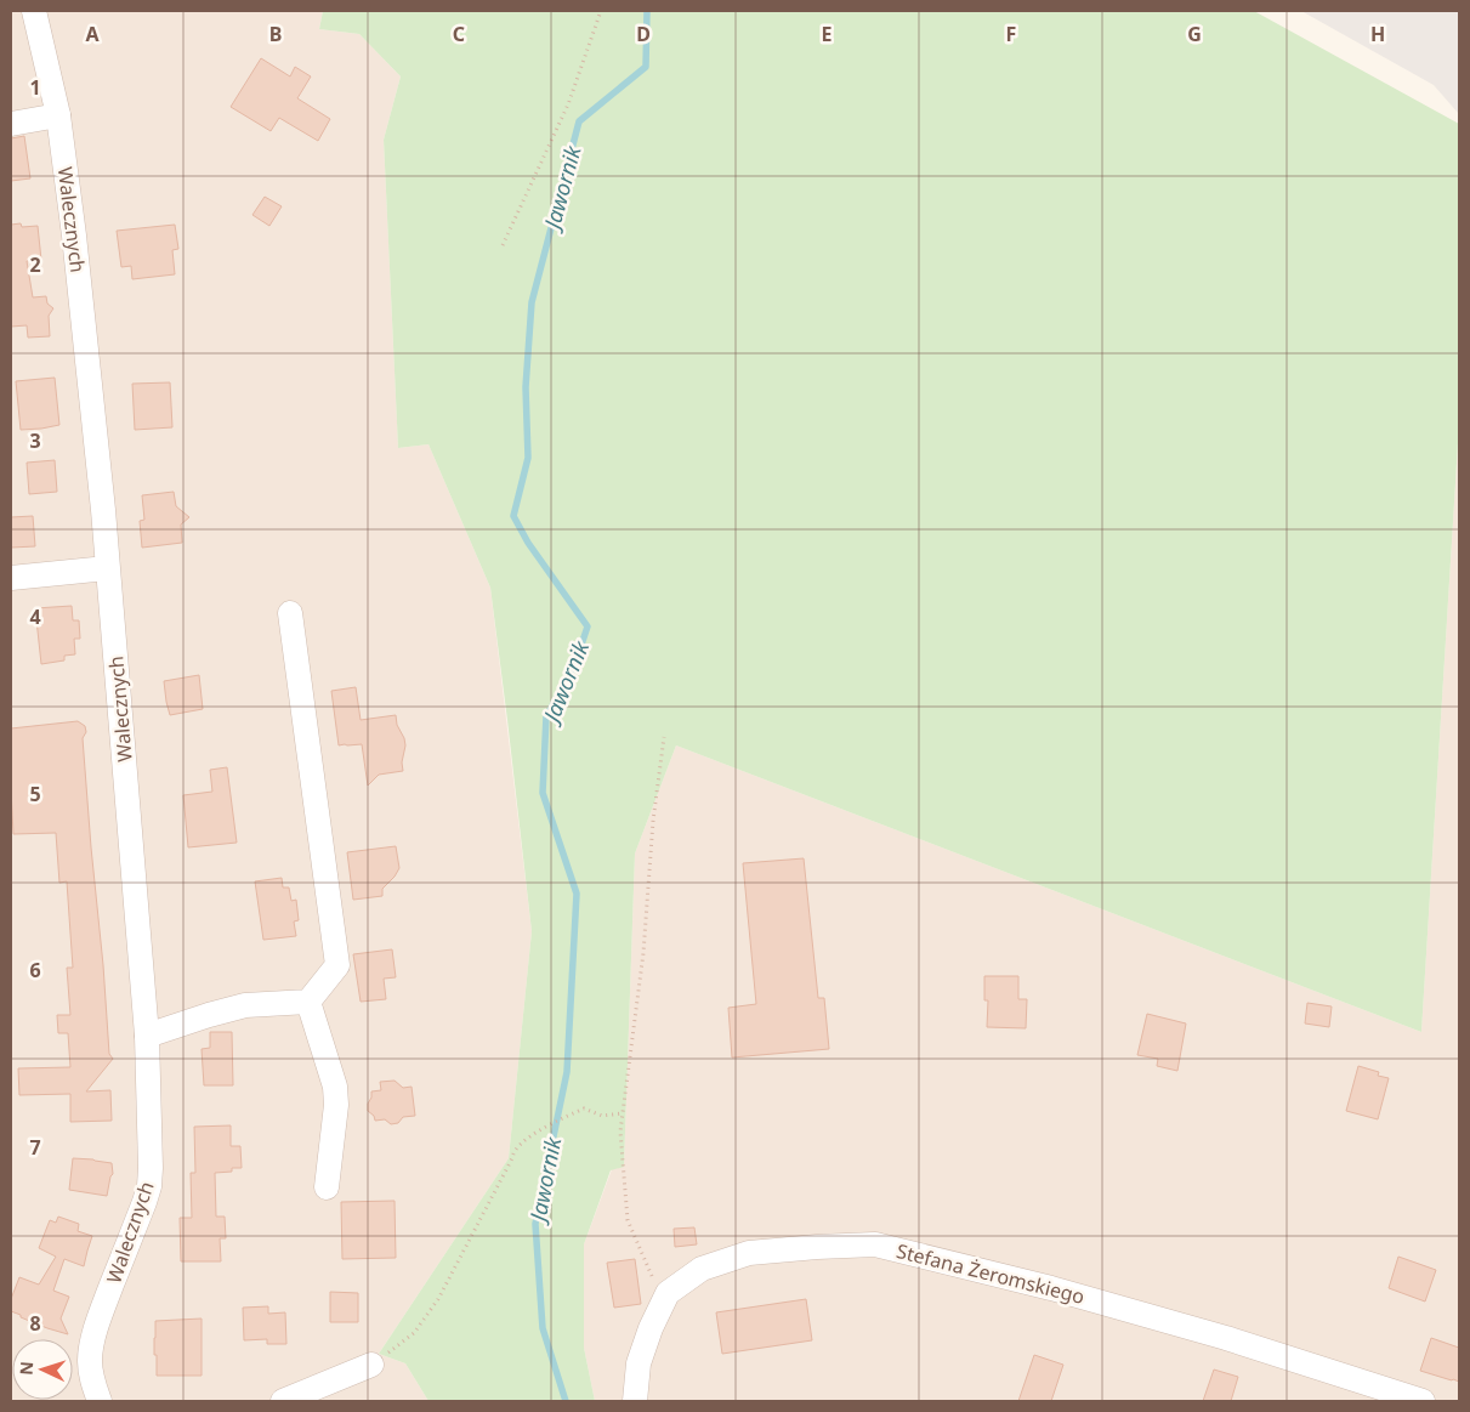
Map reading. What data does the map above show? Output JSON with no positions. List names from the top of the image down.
{
  "streets": {
    "street": ["Walecznych", "Stefana Żeromskiego"]
  },
  "water": ["Jawornik"],
  "north": "left",
  "grid": {
    "columns": [
      "A",
      "B",
      "C",
      "D",
      "E",
      "F",
      "G",
      "H"
    ],
    "rows": [
      "1",
      "2",
      "3",
      "4",
      "5",
      "6",
      "7",
      "8"
    ]
  }
}
